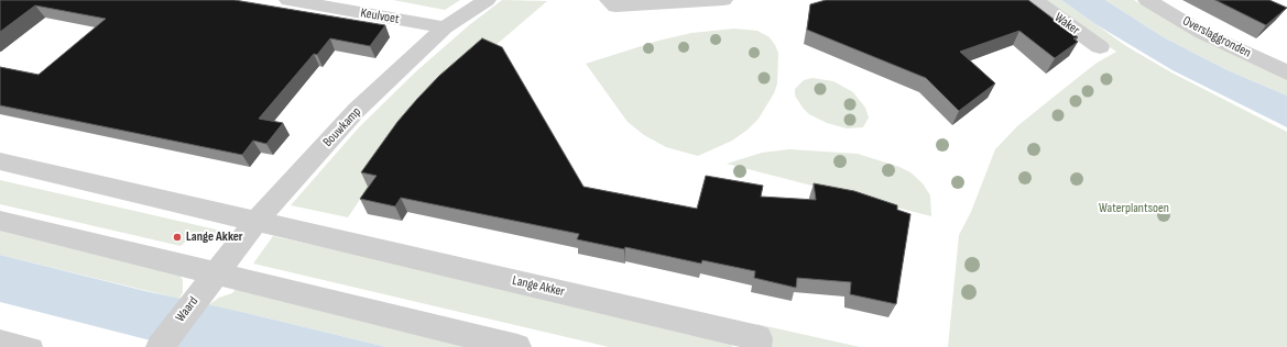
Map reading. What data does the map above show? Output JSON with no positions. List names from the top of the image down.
{
  "streets": {
    "street": [
      "Keulvoet",
      "Waker",
      "Overslaggronden",
      "Bouwkamp",
      "Lange Akker",
      "Waard"
    ]
  },
  "crossings": [
    ["Keulvoet", "Bouwkamp"],
    ["Bouwkamp", "Lange Akker"],
    ["Bouwkamp", "Waard"]
  ],
  "parks": ["Waterplantsoen"],
  "places": ["Lange Akker"]
}
